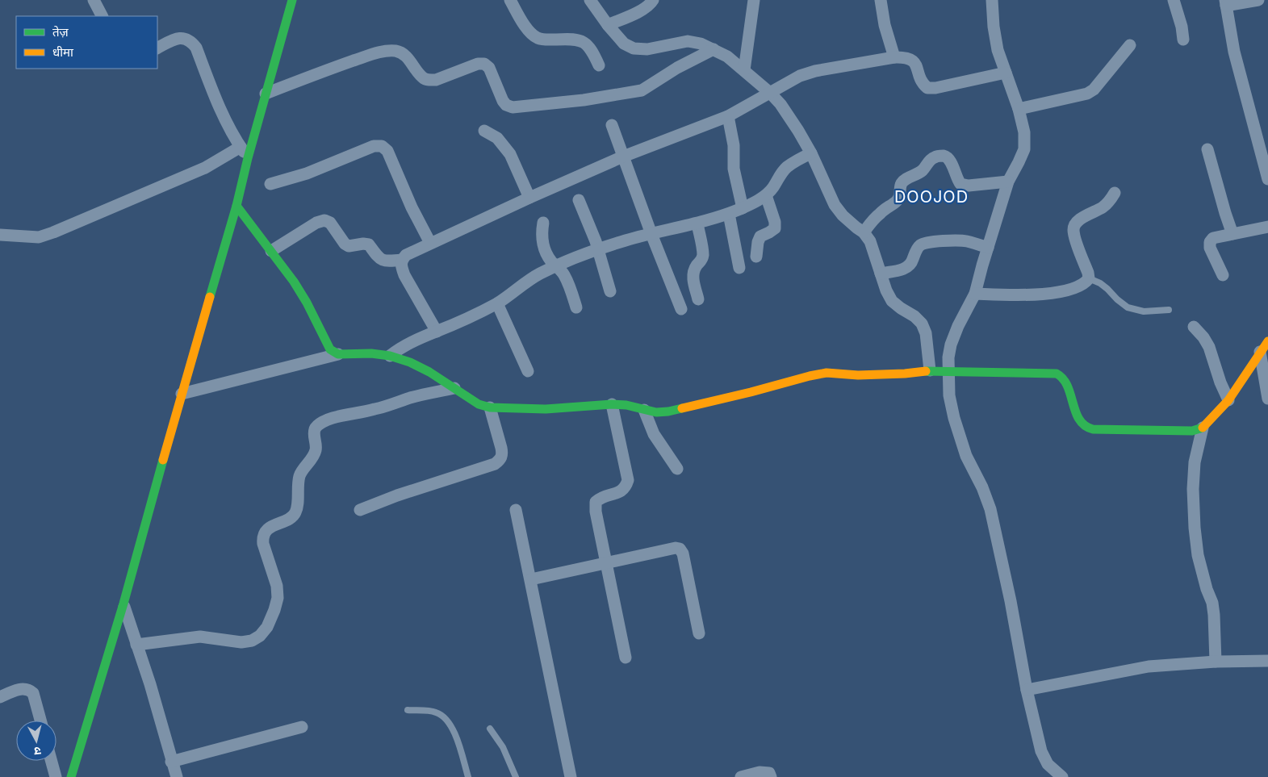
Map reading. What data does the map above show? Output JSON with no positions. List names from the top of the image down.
{
  "districts": ["DOOJOD"],
  "legend": ["तेज़", "धीमा"],
  "north": "bottom"
}
